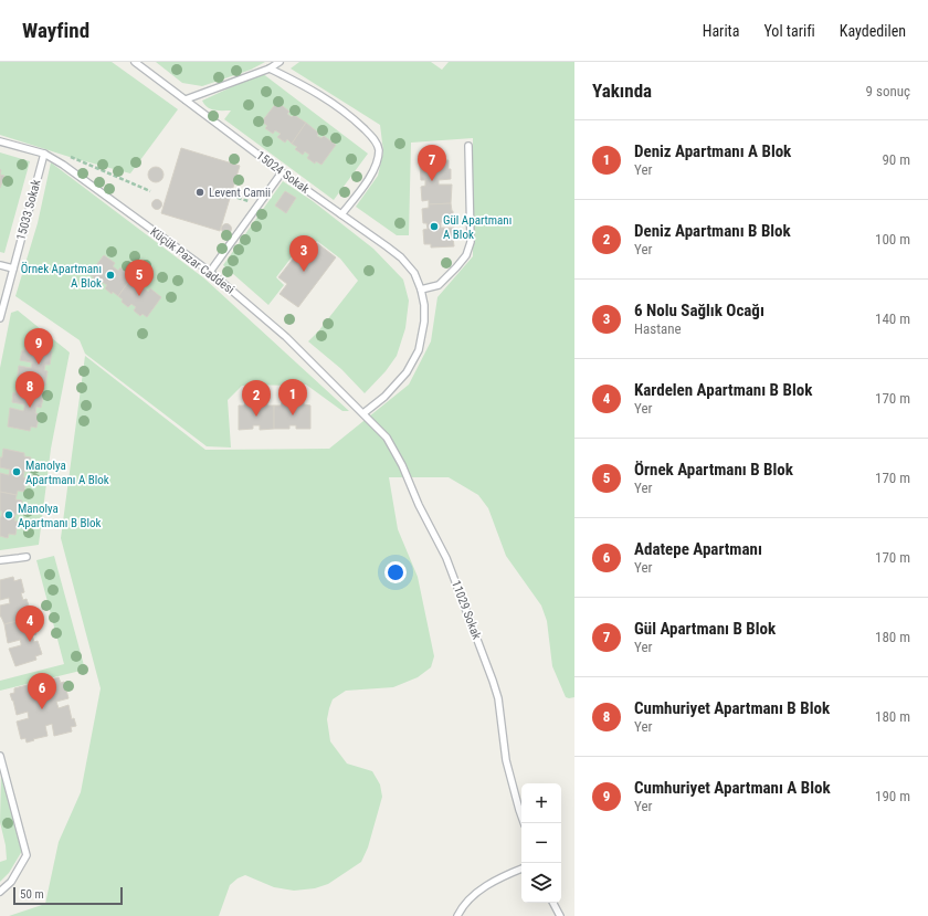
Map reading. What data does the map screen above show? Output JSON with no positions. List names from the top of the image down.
{
  "streets": {
    "lane": [
      "15024 Sokak",
      "15033 Sokak",
      "Küçük Pazar Caddesi",
      "11029 Sokak"
    ]
  },
  "crossings": [
    ["15024 Sokak", "Küçük Pazar Caddesi"],
    ["15024 Sokak", "11029 Sokak"],
    ["15033 Sokak", "Küçük Pazar Caddesi"],
    ["Küçük Pazar Caddesi", "11029 Sokak"]
  ],
  "places": [
    "Levent Camii",
    "Gül Apartmanı A Blok",
    "Örnek Apartmanı A Blok",
    "Manolya Apartmanı A Blok",
    "Manolya Apartmanı B Blok"
  ],
  "scale_bar": "50 m",
  "page": {
    "header": "Wayfind",
    "nav": ["Harita", "Yol tarifi", "Kaydedilen"],
    "heading": ["Yakında", "9 sonuç"],
    "list": [
      {
        "mark": "1",
        "name": "Deniz Apartmanı A Blok",
        "note": "Yer",
        "value": "90 m"
      },
      {
        "mark": "2",
        "name": "Deniz Apartmanı B Blok",
        "note": "Yer",
        "value": "100 m"
      },
      {
        "mark": "3",
        "name": "6 Nolu Sağlık Ocağı",
        "note": "Hastane",
        "value": "140 m"
      },
      {
        "mark": "4",
        "name": "Kardelen Apartmanı B Blok",
        "note": "Yer",
        "value": "170 m"
      },
      {
        "mark": "5",
        "name": "Örnek Apartmanı B Blok",
        "note": "Yer",
        "value": "170 m"
      },
      {
        "mark": "6",
        "name": "Adatepe Apartmanı",
        "note": "Yer",
        "value": "170 m"
      },
      {
        "mark": "7",
        "name": "Gül Apartmanı B Blok",
        "note": "Yer",
        "value": "180 m"
      },
      {
        "mark": "8",
        "name": "Cumhuriyet Apartmanı B Blok",
        "note": "Yer",
        "value": "180 m"
      },
      {
        "mark": "9",
        "name": "Cumhuriyet Apartmanı A Blok",
        "note": "Yer",
        "value": "190 m"
      }
    ],
    "pins": [
      "7",
      "3",
      "5",
      "9",
      "8",
      "1",
      "2",
      "4",
      "6"
    ],
    "map_buttons": ["+", "−"],
    "scale": "50 m"
  }
}
